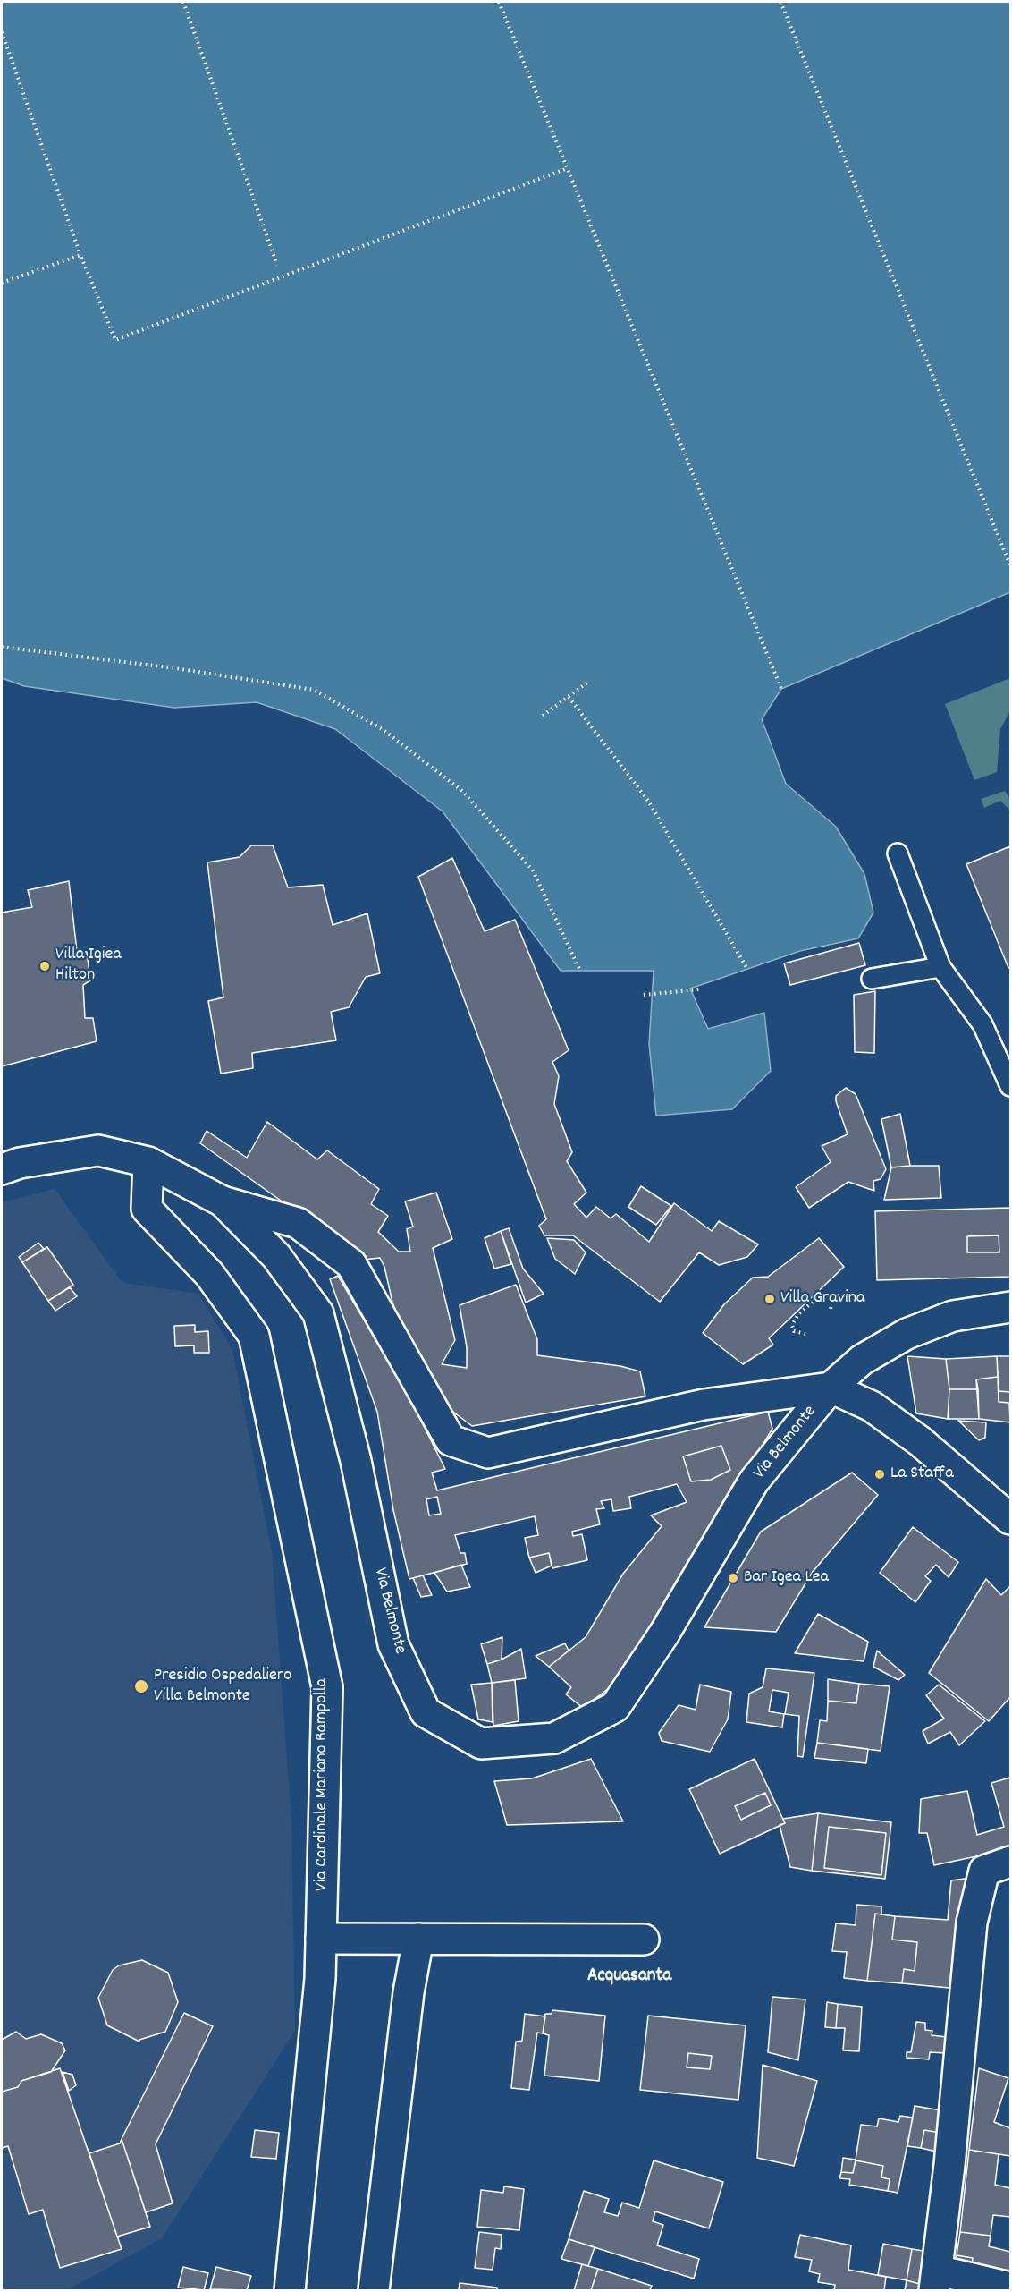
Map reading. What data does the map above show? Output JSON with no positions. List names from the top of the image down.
{
  "streets": {
    "street": ["Via Belmonte", "Via Cardinale Mariano Rampolla"]
  },
  "crossings": [
    ["Via Belmonte", "Via Cardinale Mariano Rampolla"]
  ],
  "districts": ["Acquasanta"],
  "places": [
    "Villa Igiea Hilton",
    "Villa Gravina",
    "La Staffa",
    "Bar Igea Lea",
    "Presidio Ospedaliero Villa Belmonte"
  ]
}
